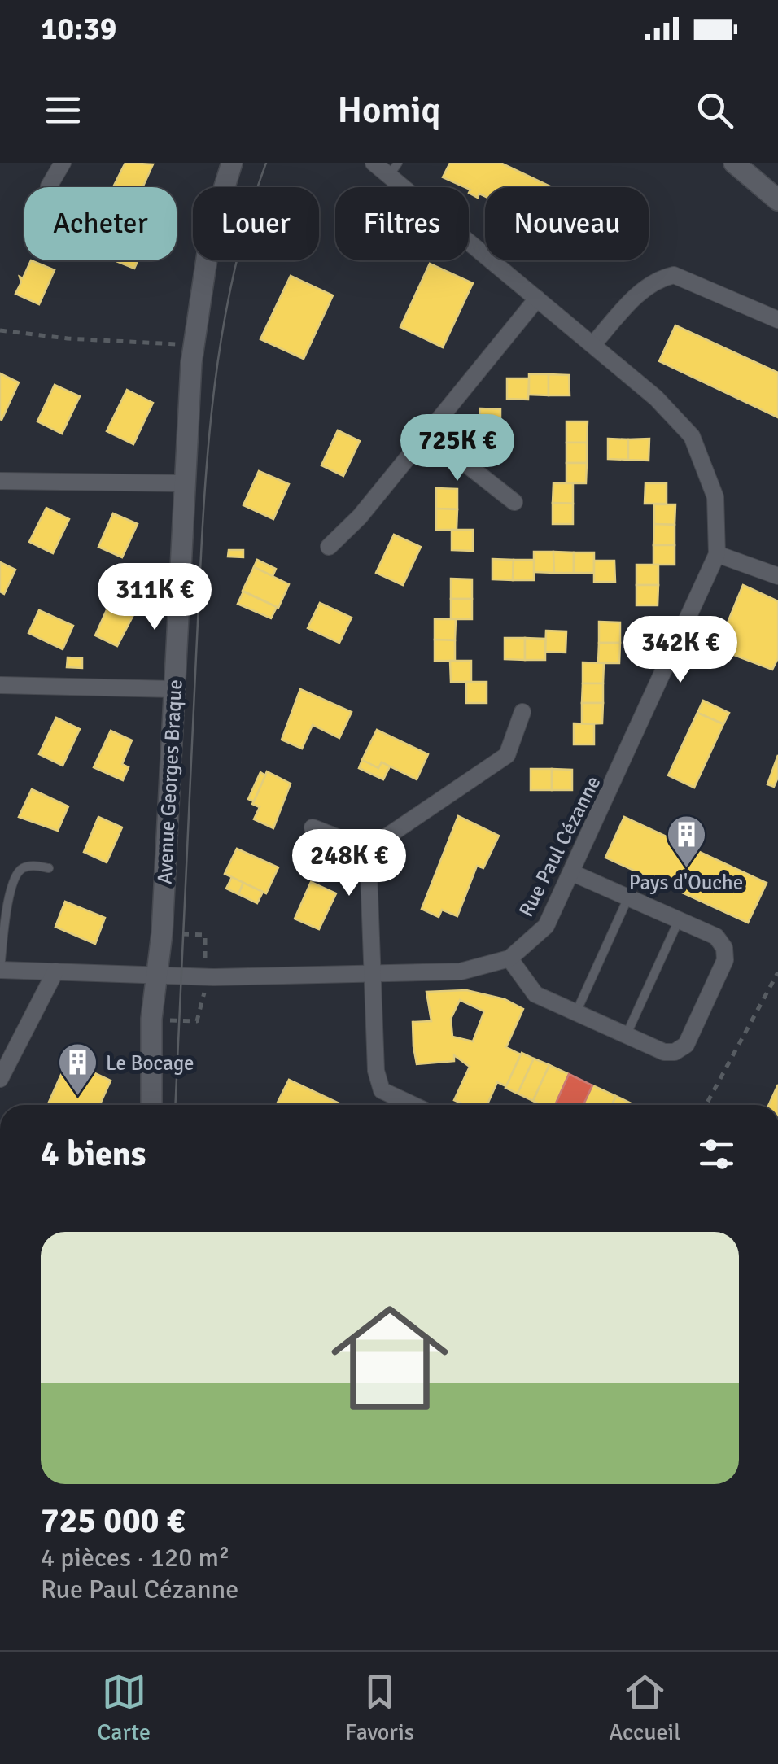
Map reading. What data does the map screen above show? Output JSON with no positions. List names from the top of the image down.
{
  "streets": {
    "street": ["Avenue Georges Braque", "Rue Paul Cézanne"]
  },
  "crossings": [
    ["Avenue Georges Braque", "Rue Paul Cézanne"]
  ],
  "places": {
    "building": ["Pays d'Ouche", "Le Bocage"]
  },
  "page": {
    "status": "10:39",
    "header": "Homiq",
    "chip": [
      "Acheter",
      "Louer",
      "Filtres",
      "Nouveau"
    ],
    "price": [
      "725K €",
      "311K €",
      "342K €",
      "248K €"
    ],
    "heading": "4 biens",
    "list": [
      {
        "name": "725 000 €",
        "note": "4 pièces · 120 m² · Rue Paul Cézanne"
      }
    ],
    "tabs": ["Carte", "Favoris", "Accueil"]
  }
}
